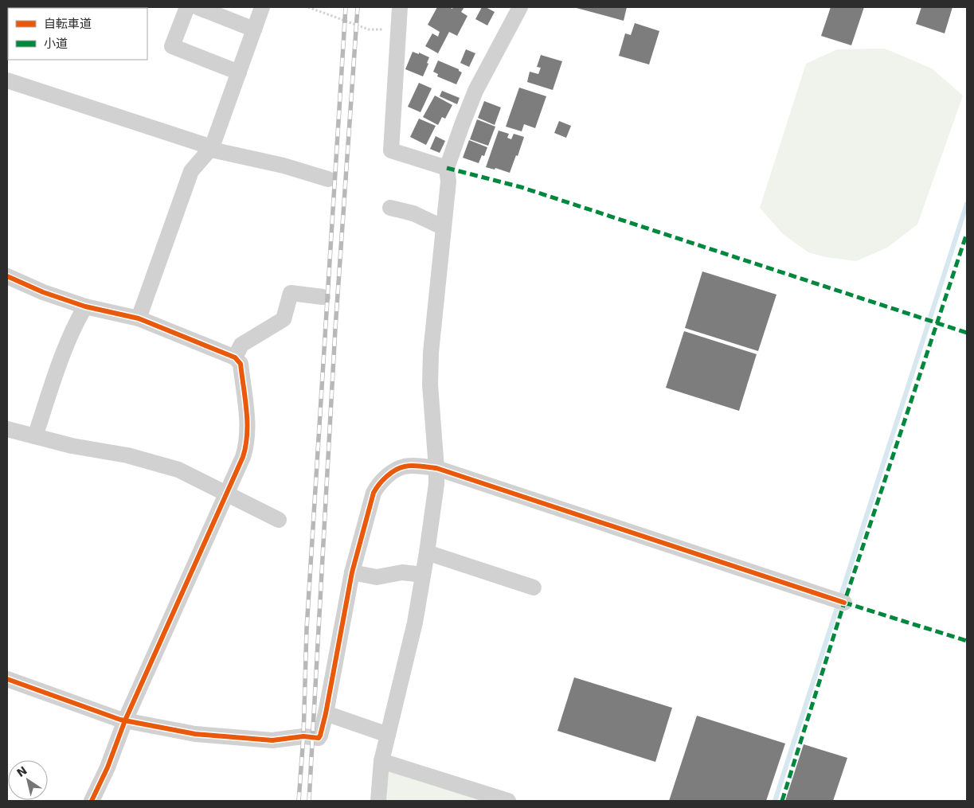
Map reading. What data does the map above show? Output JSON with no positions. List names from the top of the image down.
{
  "legend": ["自転車道", "小道"],
  "north": "top left"
}
